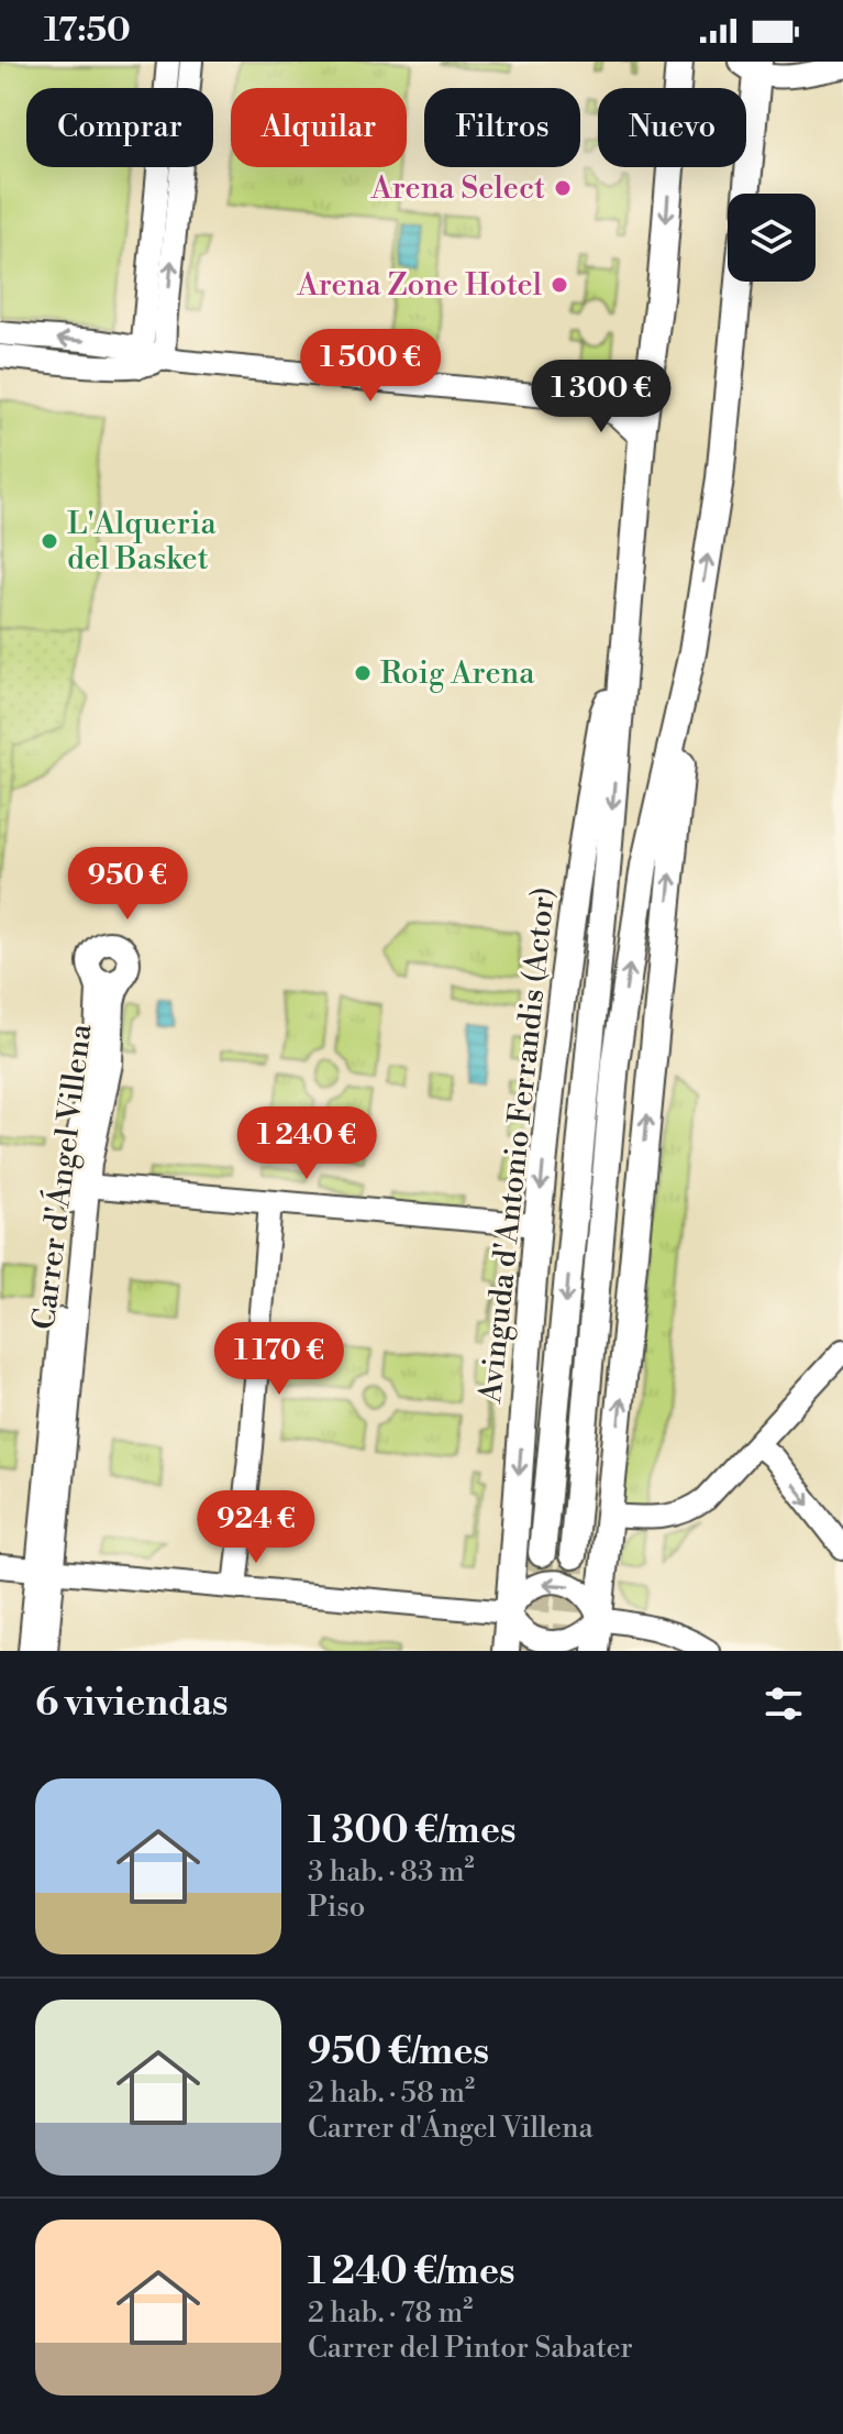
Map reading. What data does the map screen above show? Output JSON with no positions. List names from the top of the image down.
{
  "streets": {
    "main road": ["Avinguda d'Antonio Ferrandis (Actor)"],
    "street": ["Carrer d'Ángel Villena"]
  },
  "places": [
    "Arena Select",
    "Arena Zone Hotel",
    "L'Alqueria del Basket",
    "Roig Arena"
  ],
  "page": {
    "status": "17:50",
    "chip": [
      "Comprar",
      "Alquilar",
      "Filtros",
      "Nuevo"
    ],
    "price": [
      "1 500 €",
      "1 300 €",
      "950 €",
      "1 240 €",
      "1 170 €",
      "924 €"
    ],
    "heading": "6 viviendas",
    "list": [
      {
        "name": "1 300 €/mes",
        "note": "3 hab. · 83 m² · Piso"
      },
      {
        "name": "950 €/mes",
        "note": "2 hab. · 58 m² · Carrer d'Ángel Villena"
      },
      {
        "name": "1 240 €/mes",
        "note": "2 hab. · 78 m² · Carrer del Pintor Sabater"
      }
    ]
  }
}
